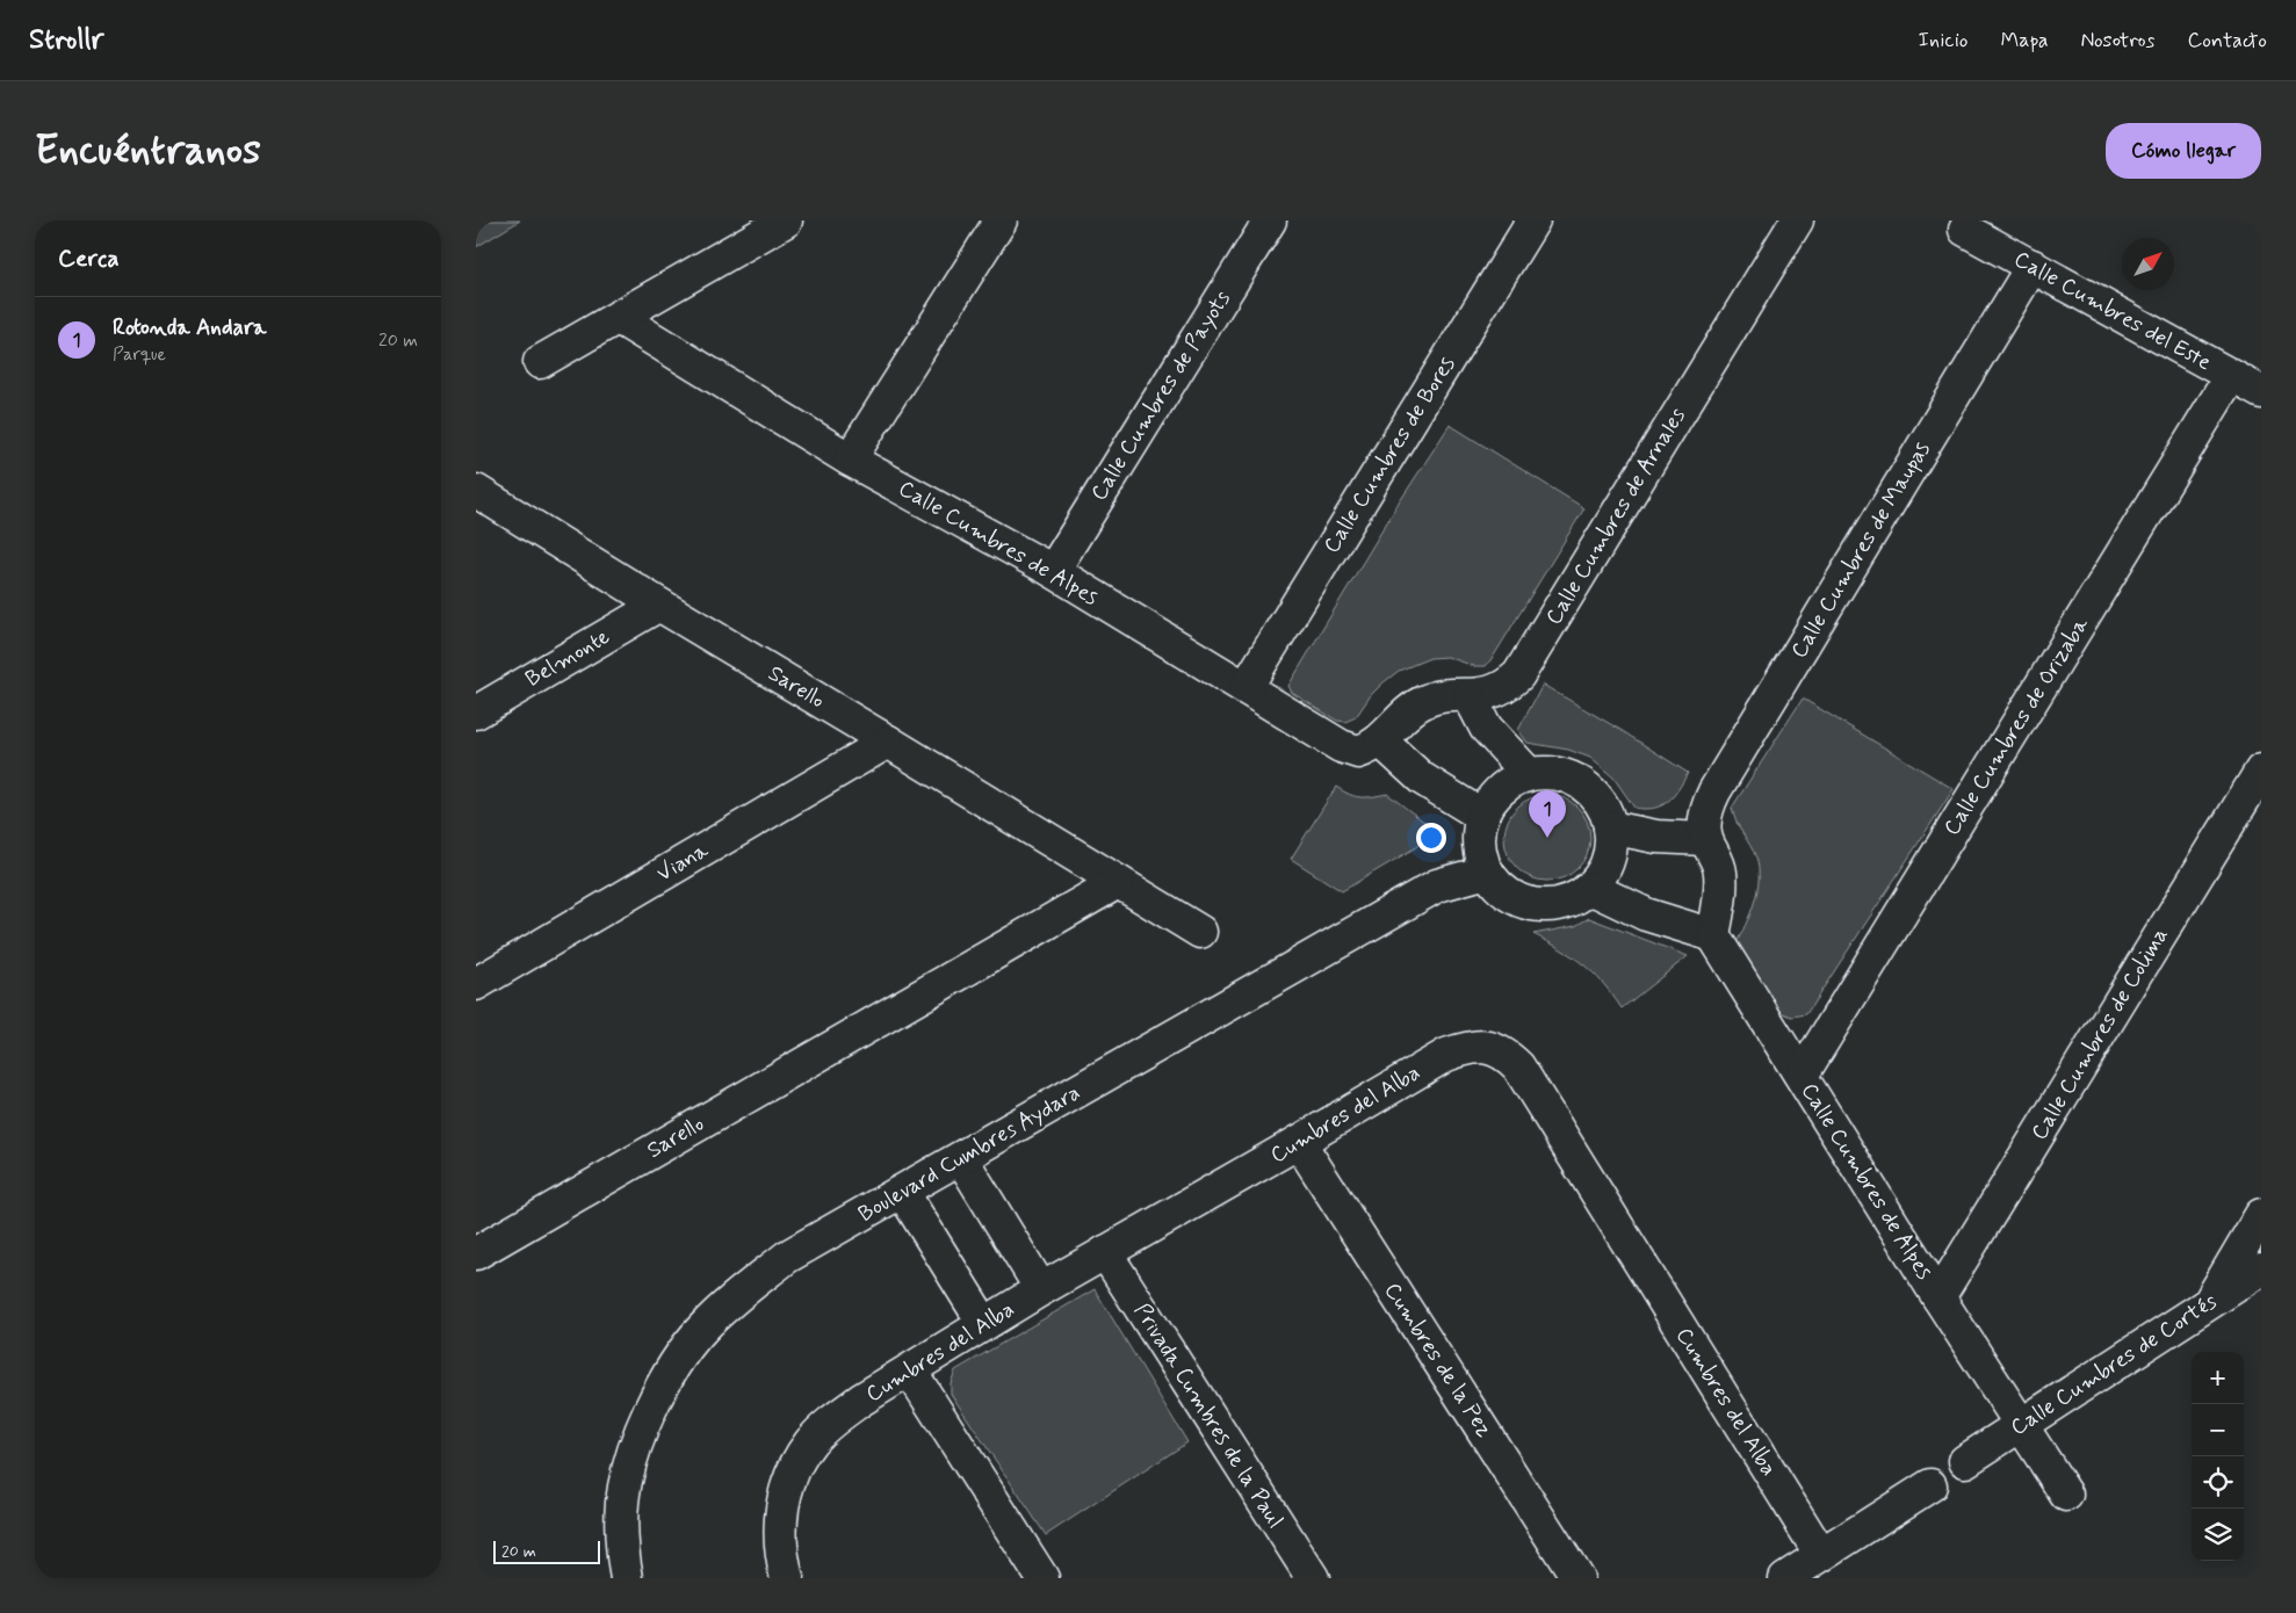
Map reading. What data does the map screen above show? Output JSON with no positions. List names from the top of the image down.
{
  "streets": {
    "street": [
      "Calle Cumbres del Este",
      "Calle Cumbres de Payots",
      "Calle Cumbres de Bores",
      "Calle Cumbres de Arnales",
      "Calle Cumbres de Alpes",
      "Calle Cumbres de Maupas",
      "Belmonte",
      "Sarello",
      "Calle Cumbres de Orizaba",
      "Viana",
      "Calle Cumbres de Colima",
      "Cumbres del Alba",
      "Boulevard Cumbres Aydara",
      "Cumbres de la Pez",
      "Calle Cumbres de Cortés",
      "Privada Cumbres de la Paul"
    ]
  },
  "crossings": [
    ["Calle Cumbres del Este", "Calle Cumbres de Maupas"],
    ["Calle Cumbres del Este", "Calle Cumbres de Orizaba"],
    ["Calle Cumbres de Payots", "Calle Cumbres de Alpes"],
    ["Calle Cumbres de Bores", "Calle Cumbres de Alpes"],
    ["Calle Cumbres de Arnales", "Calle Cumbres de Alpes"],
    ["Calle Cumbres de Alpes", "Calle Cumbres de Orizaba"],
    ["Calle Cumbres de Alpes", "Calle Cumbres de Colima"],
    ["Calle Cumbres de Alpes", "Calle Cumbres de Cortés"],
    ["Belmonte", "Sarello"],
    ["Sarello", "Viana"],
    ["Cumbres del Alba", "Cumbres de la Pez"],
    ["Cumbres del Alba", "Privada Cumbres de la Paul"]
  ],
  "scale_bar": "20 m",
  "north": "top right",
  "page": {
    "header": "Strollr",
    "nav": [
      "Inicio",
      "Mapa",
      "Nosotros",
      "Contacto"
    ],
    "buttons": "Cómo llegar",
    "title": "Encuéntranos",
    "heading": "Cerca",
    "list": [
      {
        "mark": "1",
        "name": "Rotonda Andara",
        "note": "Parque",
        "value": "20 m"
      }
    ],
    "pins": "1",
    "map_buttons": ["+", "−"],
    "scale": "20 m"
  }
}
